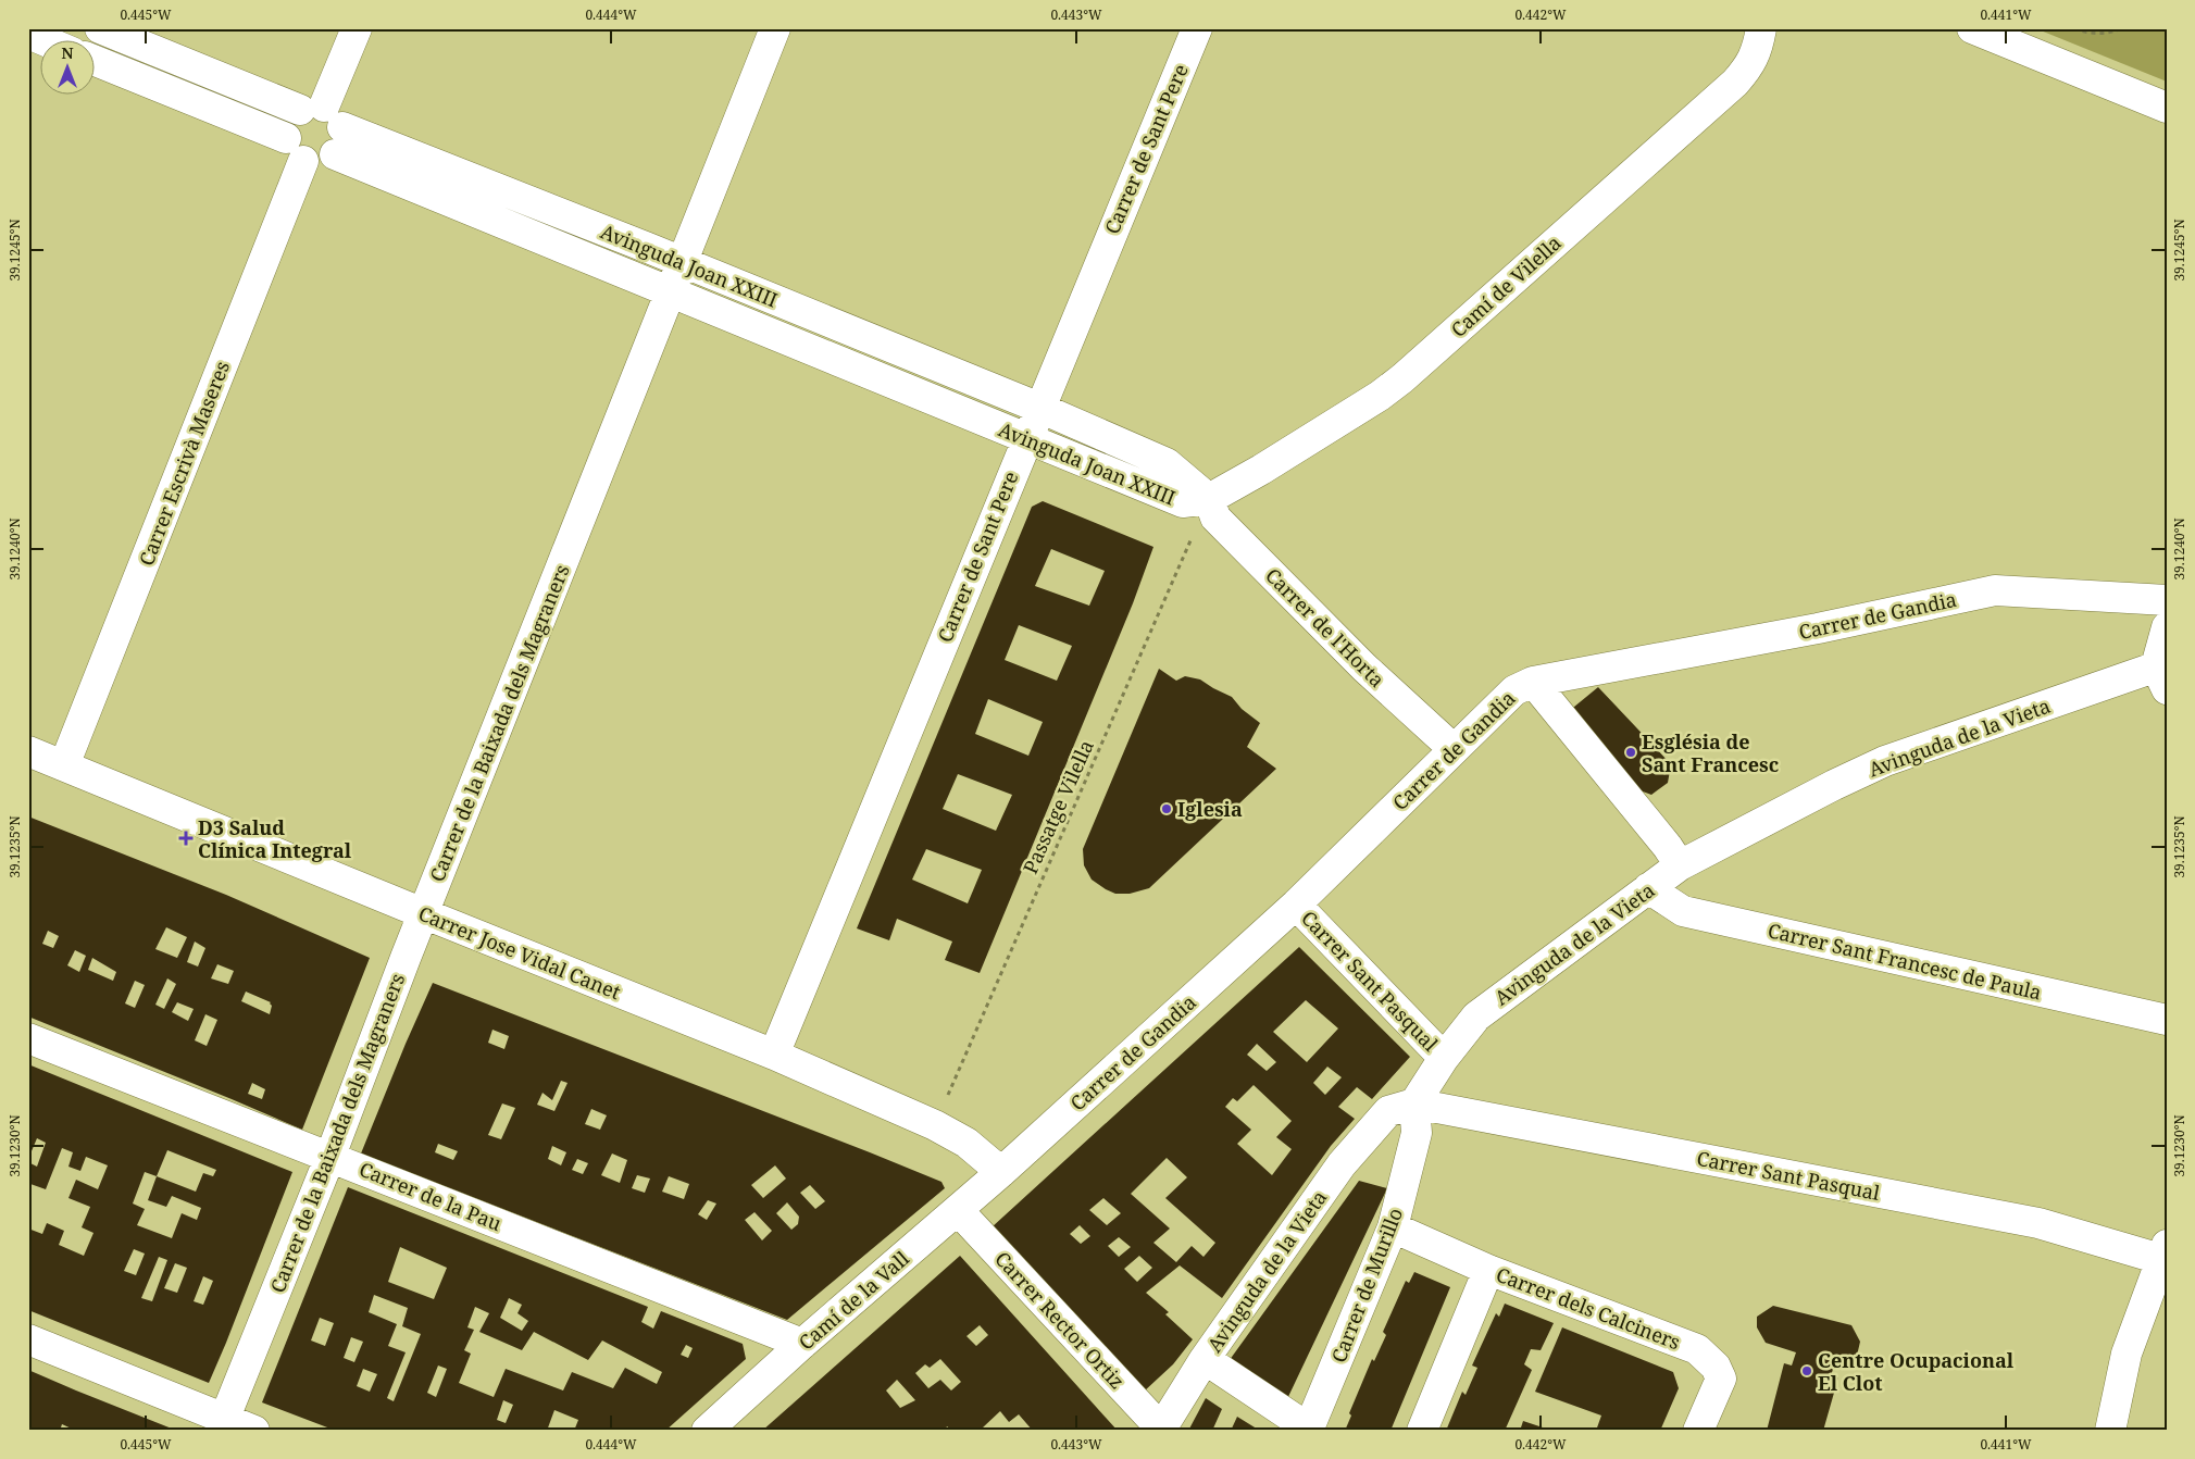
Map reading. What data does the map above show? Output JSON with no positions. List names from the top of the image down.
{
  "streets": {
    "street": [
      "Carrer de Sant Pere",
      "Avinguda Joan XXIII",
      "Camí de Vilella",
      "Carrer Escrivà Maseres",
      "Carrer de Gandia",
      "Carrer de l'Horta",
      "Carrer de la Baixada dels Magraners",
      "Avinguda de la Vieta",
      "Carrer Jose Vidal Canet",
      "Carrer Sant Francesc de Paula",
      "Carrer Sant Pasqual",
      "Carrer de la Pau",
      "Carrer de Murillo",
      "Camí de la Vall",
      "Carrer dels Calciners",
      "Carrer Rector Ortiz"
    ],
    "path": ["Passatge Vilella"]
  },
  "crossings": [
    ["Carrer de Sant Pere", "Avinguda Joan XXIII"],
    ["Carrer de Sant Pere", "Carrer Jose Vidal Canet"],
    ["Avinguda Joan XXIII", "Camí de Vilella"],
    ["Avinguda Joan XXIII", "Carrer Escrivà Maseres"],
    ["Avinguda Joan XXIII", "Carrer de l'Horta"],
    ["Avinguda Joan XXIII", "Carrer de la Baixada dels Magraners"],
    ["Avinguda Joan XXIII", "Passatge Vilella"],
    ["Camí de Vilella", "Carrer de l'Horta"],
    ["Camí de Vilella", "Passatge Vilella"],
    ["Carrer Escrivà Maseres", "Carrer Jose Vidal Canet"],
    ["Carrer de Gandia", "Carrer de l'Horta"],
    ["Carrer de Gandia", "Carrer Jose Vidal Canet"],
    ["Carrer de Gandia", "Carrer Sant Pasqual"],
    ["Carrer de Gandia", "Camí de la Vall"],
    ["Carrer de l'Horta", "Passatge Vilella"],
    ["Carrer de la Baixada dels Magraners", "Carrer Jose Vidal Canet"],
    ["Carrer de la Baixada dels Magraners", "Carrer de la Pau"],
    ["Avinguda de la Vieta", "Carrer Sant Francesc de Paula"],
    ["Avinguda de la Vieta", "Carrer Sant Pasqual"],
    ["Avinguda de la Vieta", "Carrer de Murillo"],
    ["Avinguda de la Vieta", "Carrer Rector Ortiz"],
    ["Passatge Vilella", "Carrer Jose Vidal Canet"],
    ["Carrer Jose Vidal Canet", "Camí de la Vall"],
    ["Carrer Sant Pasqual", "Carrer de Murillo"],
    ["Carrer de la Pau", "Camí de la Vall"],
    ["Carrer de Murillo", "Carrer dels Calciners"],
    ["Camí de la Vall", "Carrer Rector Ortiz"]
  ],
  "places": {
    "other": ["Església de Sant Francesc", "Iglesia", "Centre Ocupacional El Clot"],
    "health": ["D3 Salud Clínica Integral"]
  },
  "north": "top",
  "coordinates": [
    "0.445°W",
    "0.444°W",
    "0.443°W",
    "0.442°W",
    "0.441°W",
    "39.1245°N",
    "39.1240°N",
    "39.1235°N",
    "39.1230°N"
  ]
}
